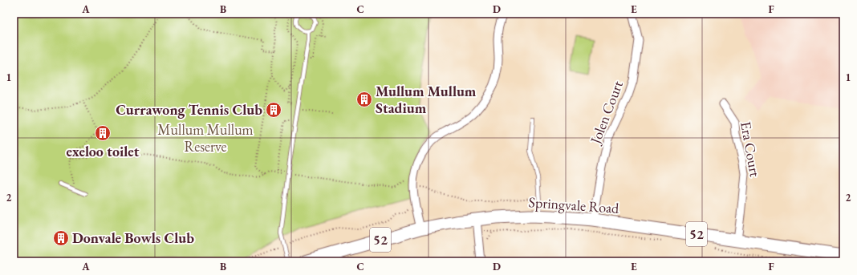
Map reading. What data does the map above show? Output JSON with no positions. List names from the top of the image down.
{
  "streets": {
    "main road": ["Springvale Road", "52"],
    "street": ["Jolen Court", "Era Court"]
  },
  "crossings": [
    ["Jolen Court", "Springvale Road"],
    ["Era Court", "Springvale Road"]
  ],
  "parks": ["Mullum Mullum Reserve"],
  "places": {
    "building": [
      "Mullum Mullum Stadium",
      "Currawong Tennis Club",
      "exeloo toilet",
      "Donvale Bowls Club"
    ]
  },
  "grid": {
    "columns": [
      "A",
      "B",
      "C",
      "D",
      "E",
      "F"
    ],
    "rows": ["1", "2"]
  }
}
